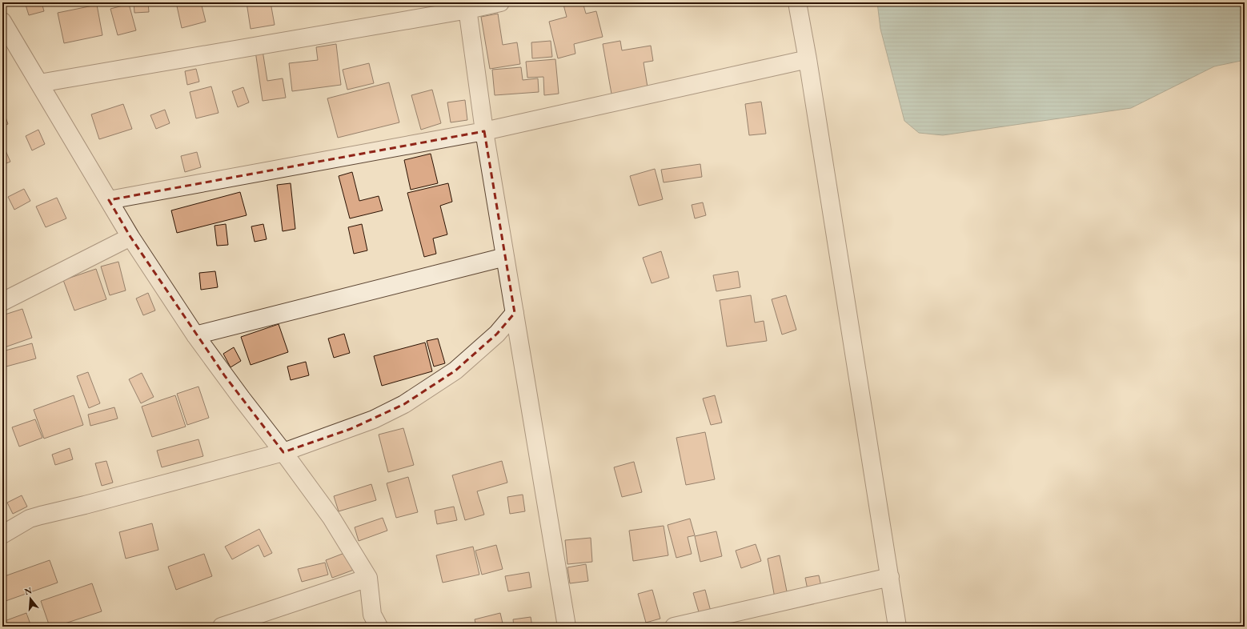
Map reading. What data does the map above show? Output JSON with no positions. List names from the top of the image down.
{
  "north": "top"
}
